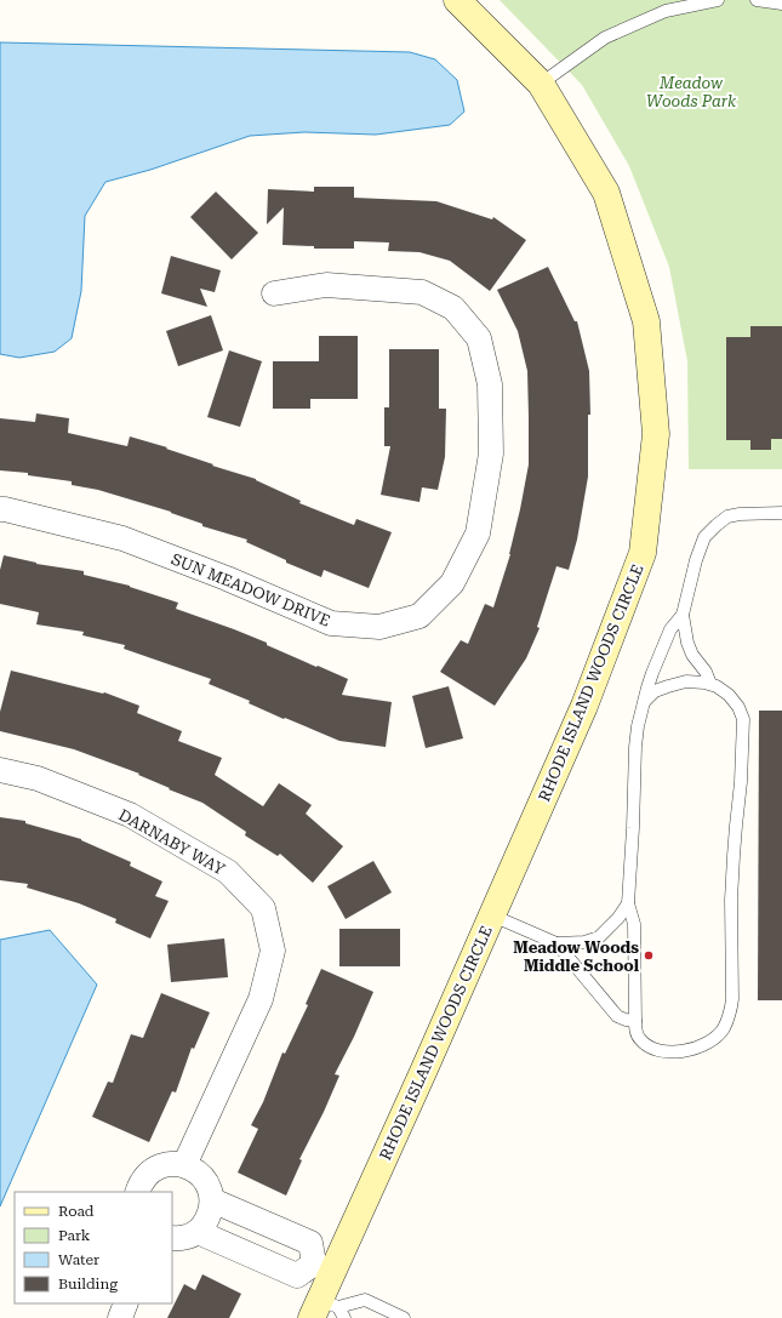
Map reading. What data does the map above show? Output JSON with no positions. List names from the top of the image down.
{
  "streets": {
    "street": ["SUN MEADOW DRIVE", "RHODE ISLAND WOODS CIRCLE", "DARNABY WAY"]
  },
  "parks": ["Meadow Woods Park"],
  "places": ["Meadow Woods Middle School"],
  "legend": [
    "Road",
    "Park",
    "Water",
    "Building"
  ]
}
